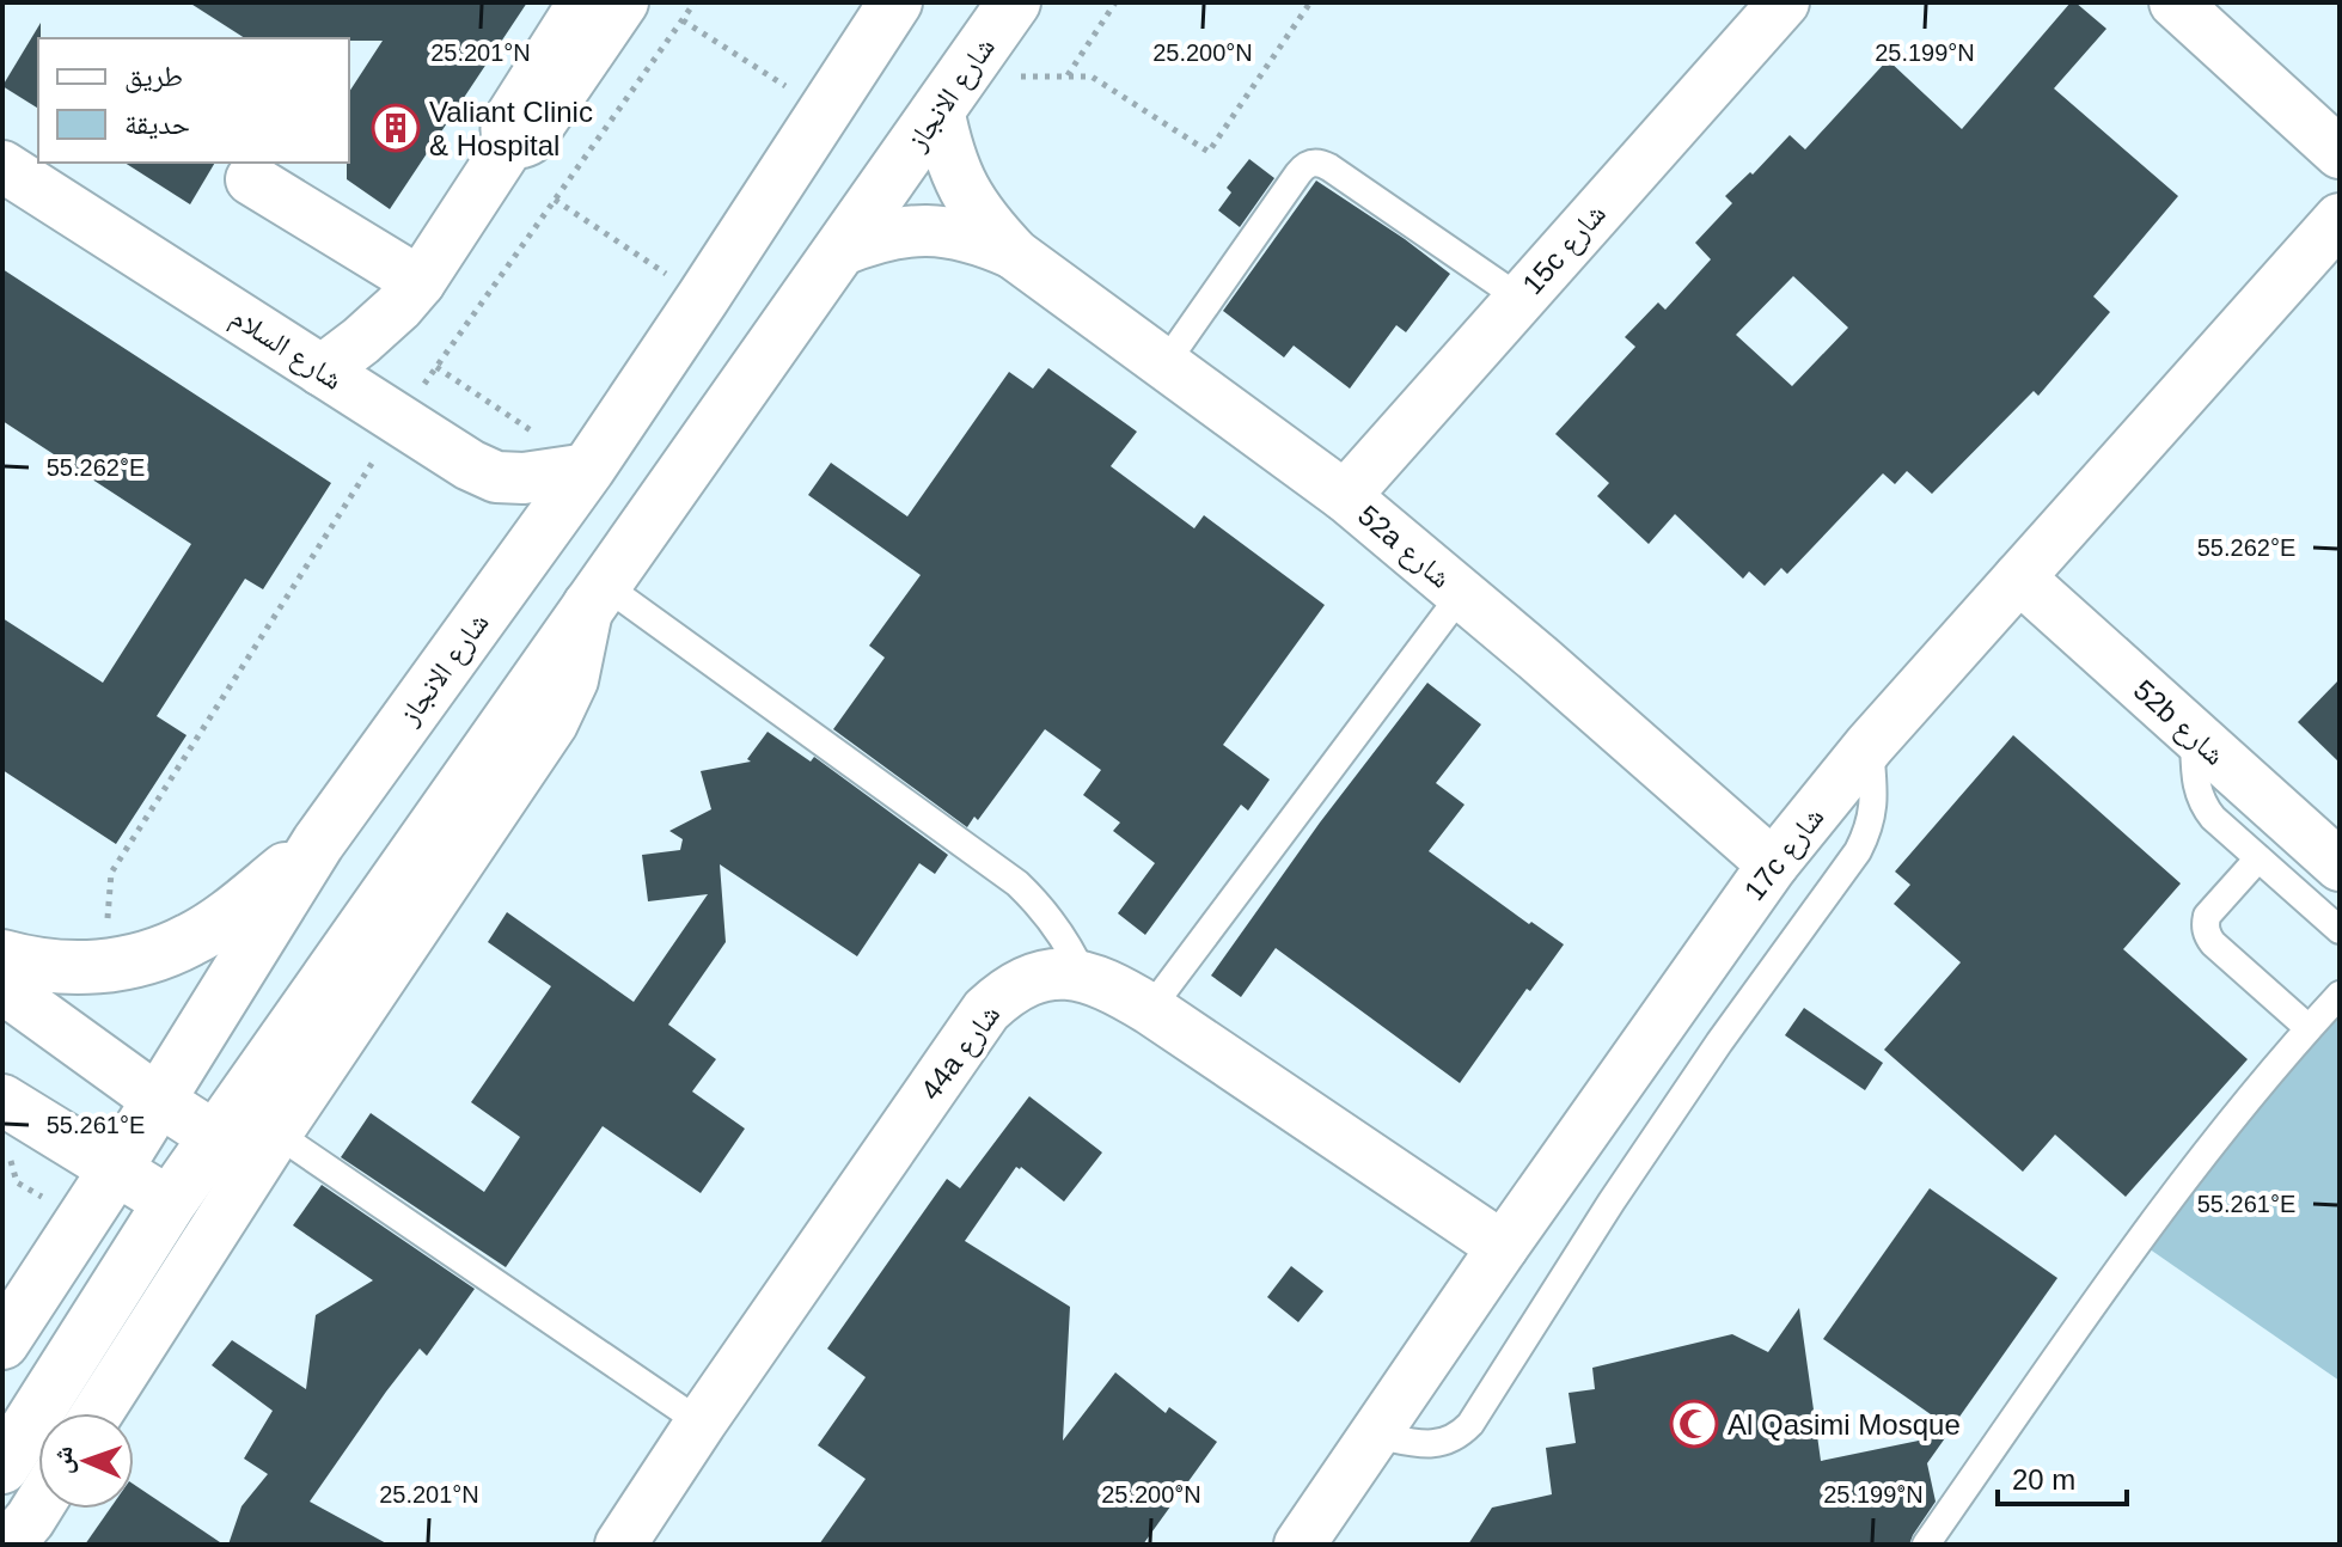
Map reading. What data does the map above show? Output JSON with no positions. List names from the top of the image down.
{
  "streets": {
    "street": [
      "شارع الانجاز",
      "15c شارع",
      "شارع السلام",
      "52a شارع",
      "52b شارع",
      "17c شارع",
      "44a شارع"
    ]
  },
  "crossings": [
    ["شارع الانجاز", "شارع السلام"],
    ["شارع الانجاز", "52a شارع"],
    ["15c شارع", "52a شارع"],
    ["52a شارع", "17c شارع"],
    ["52b شارع", "17c شارع"],
    ["17c شارع", "44a شارع"]
  ],
  "places": {
    "building": ["Valiant Clinic & Hospital"],
    "mosque": ["Al Qasimi Mosque"]
  },
  "legend": ["طريق", "حديقة"],
  "scale_bar": "20 m",
  "north": "left",
  "coordinates": [
    "25.201°N",
    "25.200°N",
    "25.199°N",
    "55.262°E",
    "55.261°E"
  ]
}
